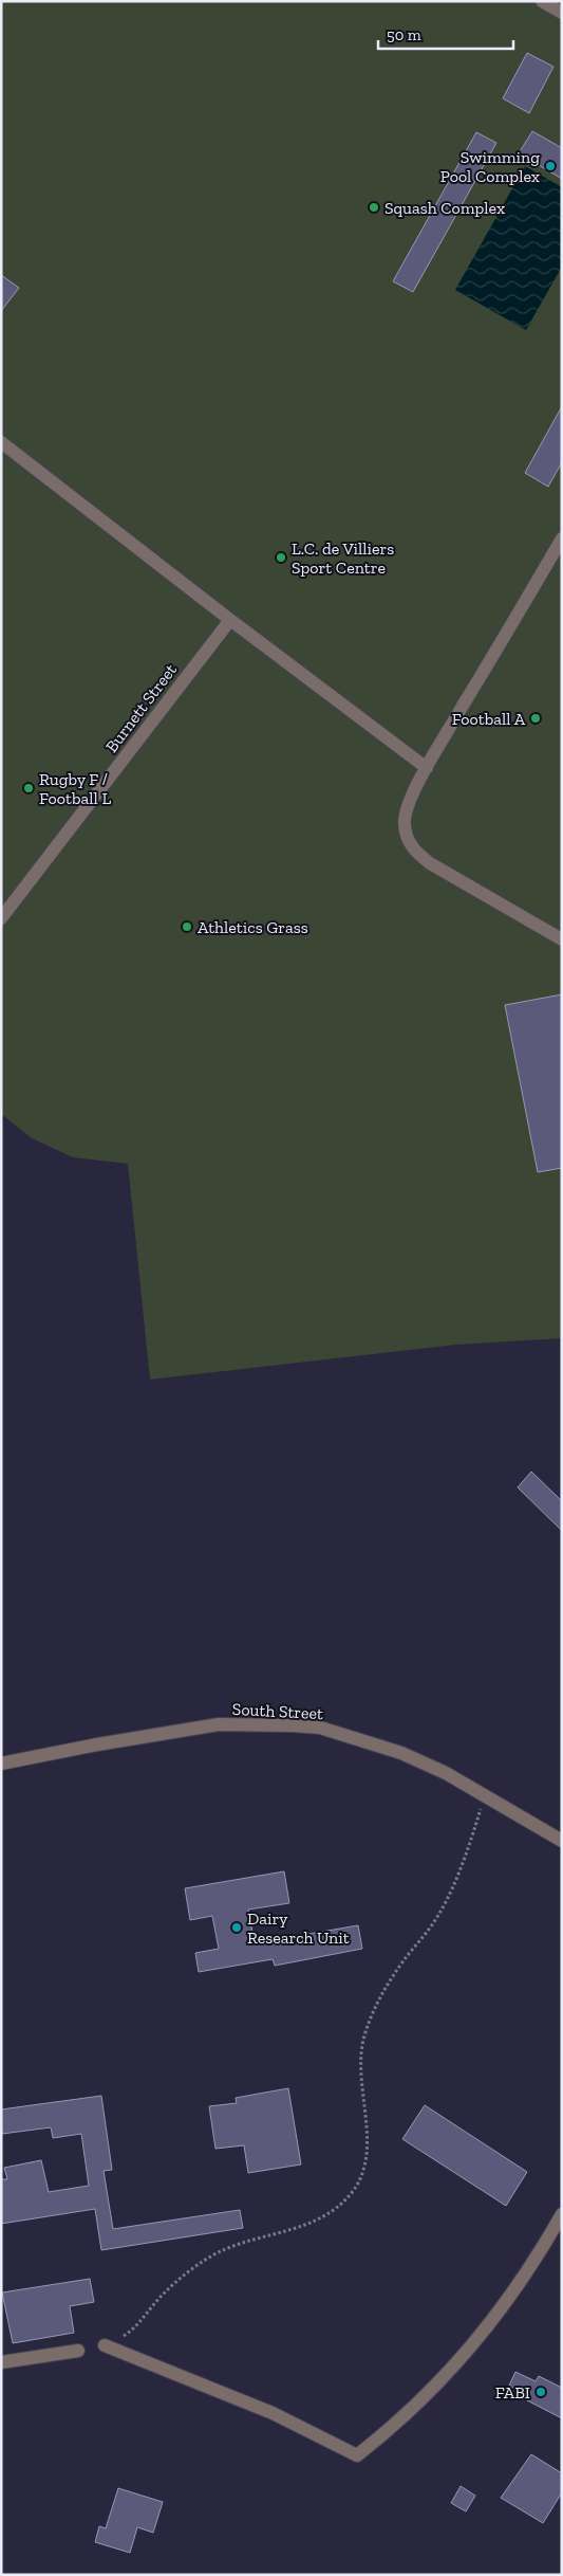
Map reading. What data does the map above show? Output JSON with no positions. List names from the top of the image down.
{
  "streets": {
    "street": ["Burnett Street", "South Street"]
  },
  "places": [
    "Swimming Pool Complex",
    "Squash Complex",
    "L.C. de Villiers Sport Centre",
    "Football A",
    "Rugby F / Football L",
    "Athletics Grass",
    "Dairy Research Unit",
    "FABI"
  ],
  "scale_bar": "50 m"
}
